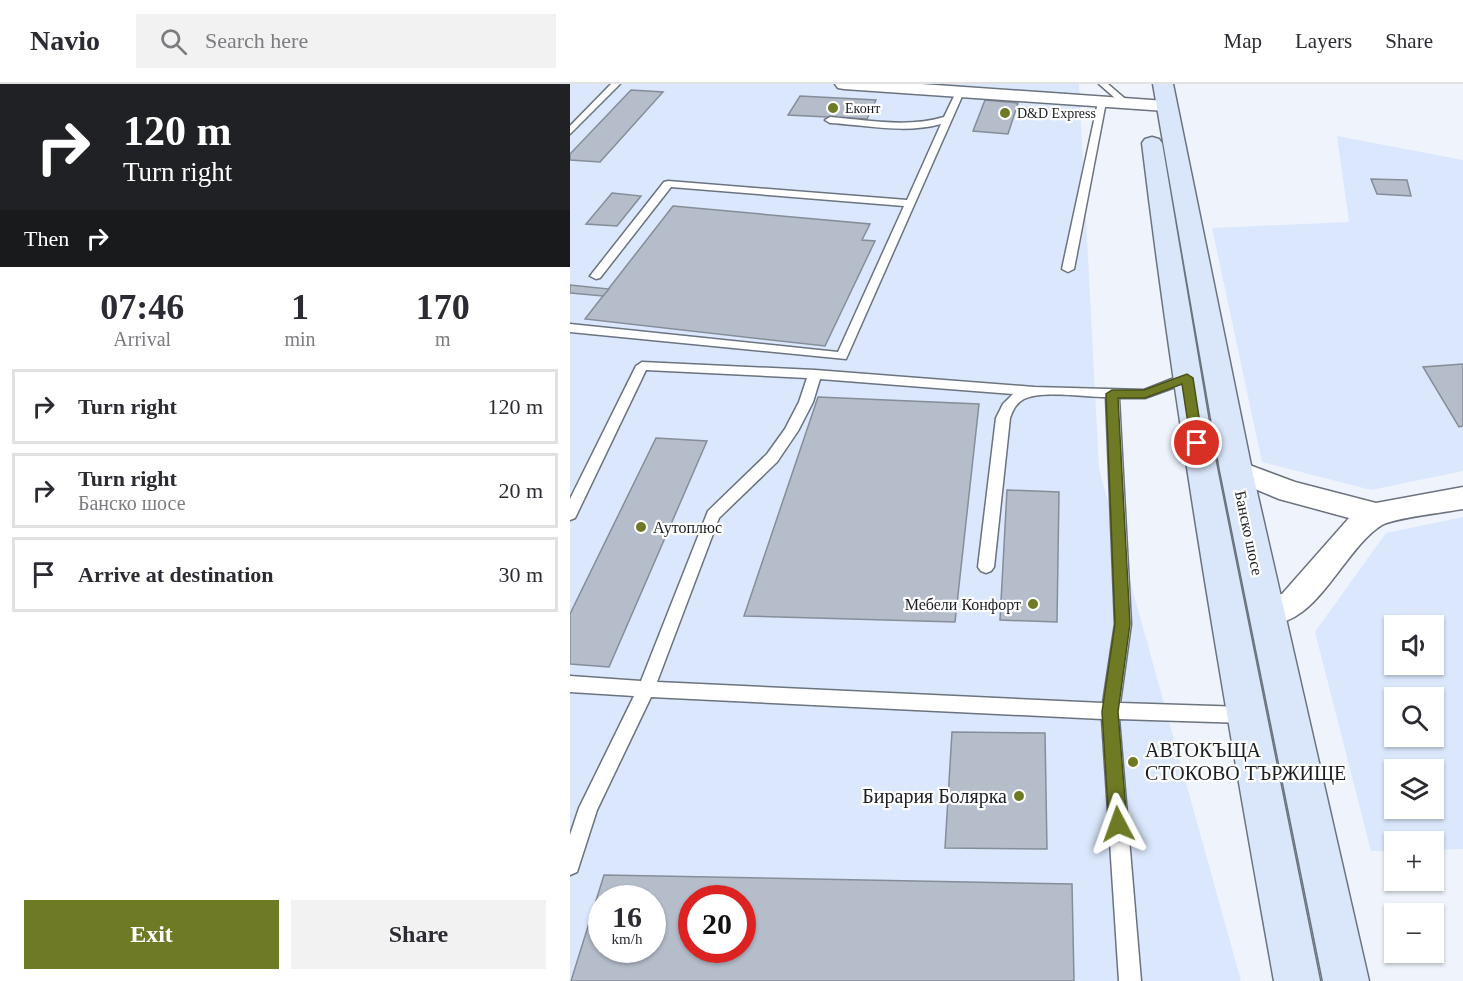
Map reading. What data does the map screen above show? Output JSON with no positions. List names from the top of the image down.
{
  "streets": {
    "main road": ["Банско шосе"]
  },
  "places": [
    "Еконт",
    "D&D Express",
    "Аутоплюс",
    "Мебели Конфорт",
    "АВТОКЪЩА СТОКОВО ТЪРЖИЩЕ",
    "Бирария Болярка"
  ],
  "page": {
    "header": "Navio",
    "search": "Search here",
    "nav": ["Map", "Layers", "Share"],
    "turn": ["120 m", "Turn right"],
    "then": "Then",
    "eta": [
      "07:46",
      "Arrival",
      "1",
      "min",
      "170",
      "m"
    ],
    "list": [
      {
        "name": "Turn right",
        "value": "120 m"
      },
      {
        "name": "Turn right",
        "note": "Банско шосе",
        "value": "20 m"
      },
      {
        "name": "Arrive at destination",
        "value": "30 m"
      }
    ],
    "map_buttons": ["+", "−"],
    "speed": "16 km/h",
    "limit": "20",
    "buttons": ["Exit", "Share"]
  }
}
